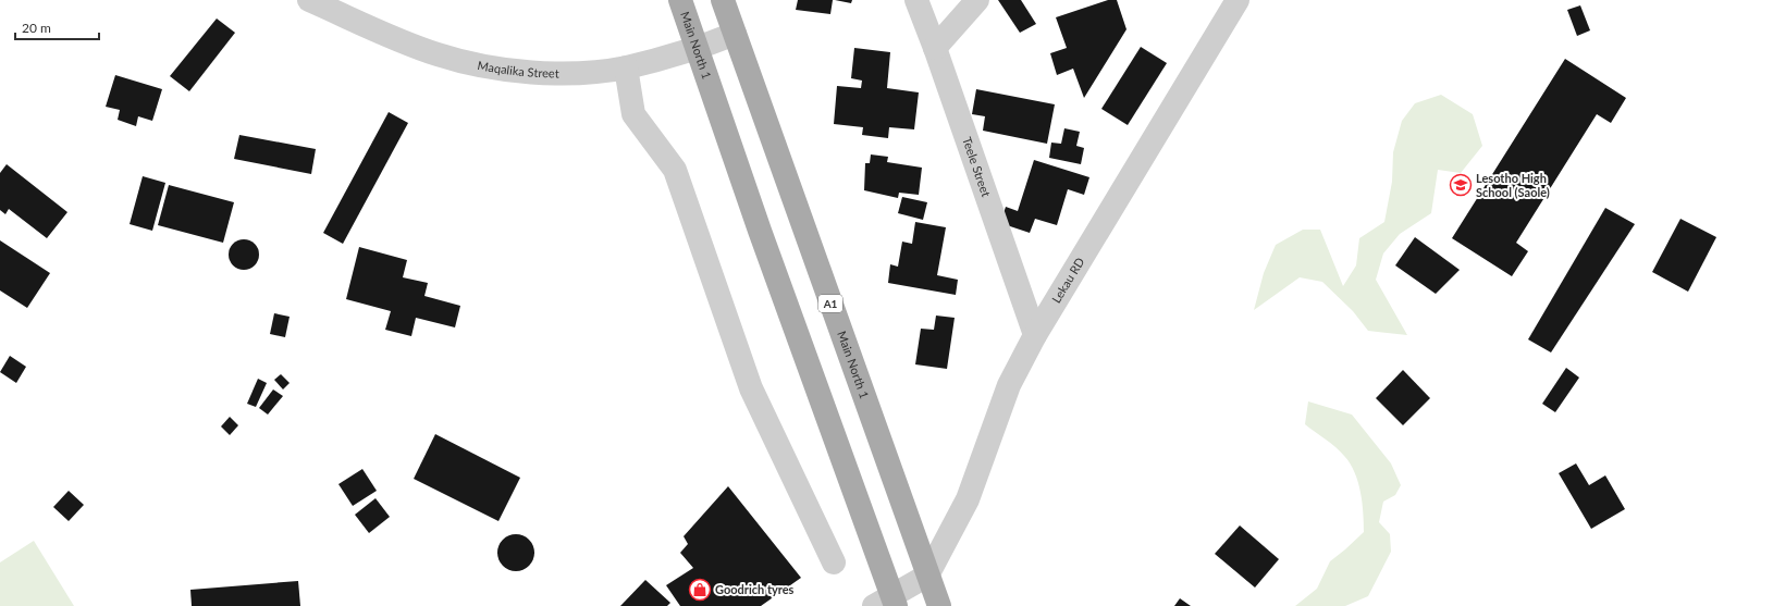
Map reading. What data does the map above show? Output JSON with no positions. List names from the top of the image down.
{
  "streets": {
    "main road": ["Main North 1", "A1"],
    "street": ["Maqalika Street", "Teele Street", "Lekau RD"]
  },
  "crossings": [
    ["Main North 1", "Maqalika Street"],
    ["Main North 1", "Lekau RD"],
    ["Teele Street", "Lekau RD"]
  ],
  "places": {
    "school or university": ["Lesotho High School (Saole)"],
    "shop": ["Goodrich tyres"]
  },
  "scale_bar": "20 m"
}
